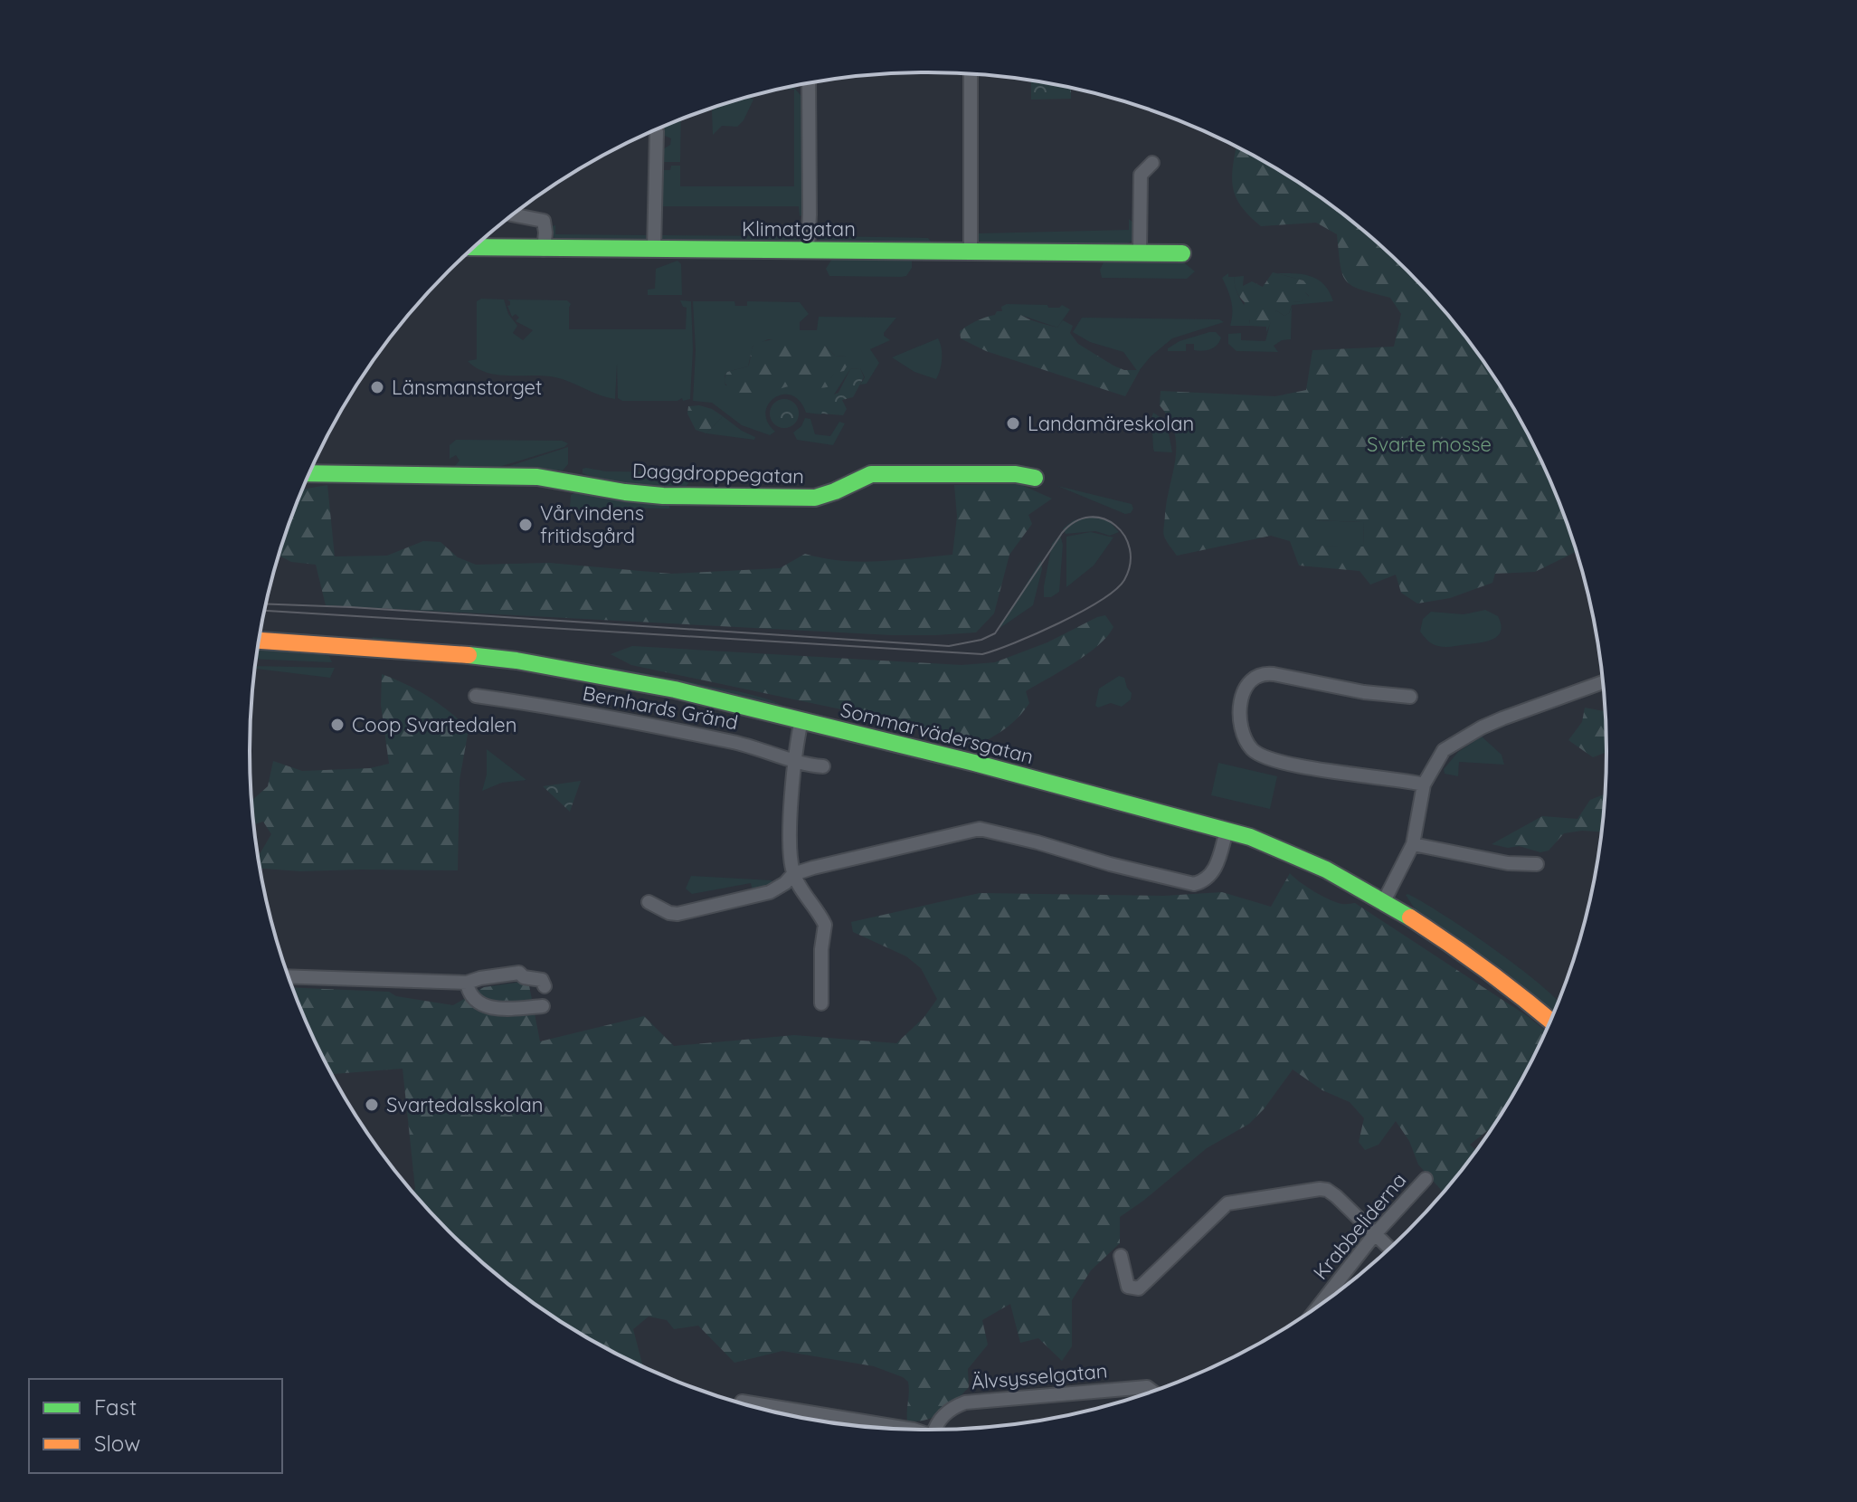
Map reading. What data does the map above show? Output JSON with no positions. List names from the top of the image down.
{
  "streets": {
    "street": [
      "Klimatgatan",
      "Daggdroppegatan",
      "Bernhards Gränd",
      "Sommarvädersgatan",
      "Krabbeliderna",
      "Älvsysselgatan"
    ]
  },
  "parks": ["Svarte mosse"],
  "places": [
    "Länsmanstorget",
    "Landamäreskolan",
    "Vårvindens fritidsgård",
    "Coop Svartedalen",
    "Svartedalsskolan"
  ],
  "legend": ["Fast", "Slow"]
}
